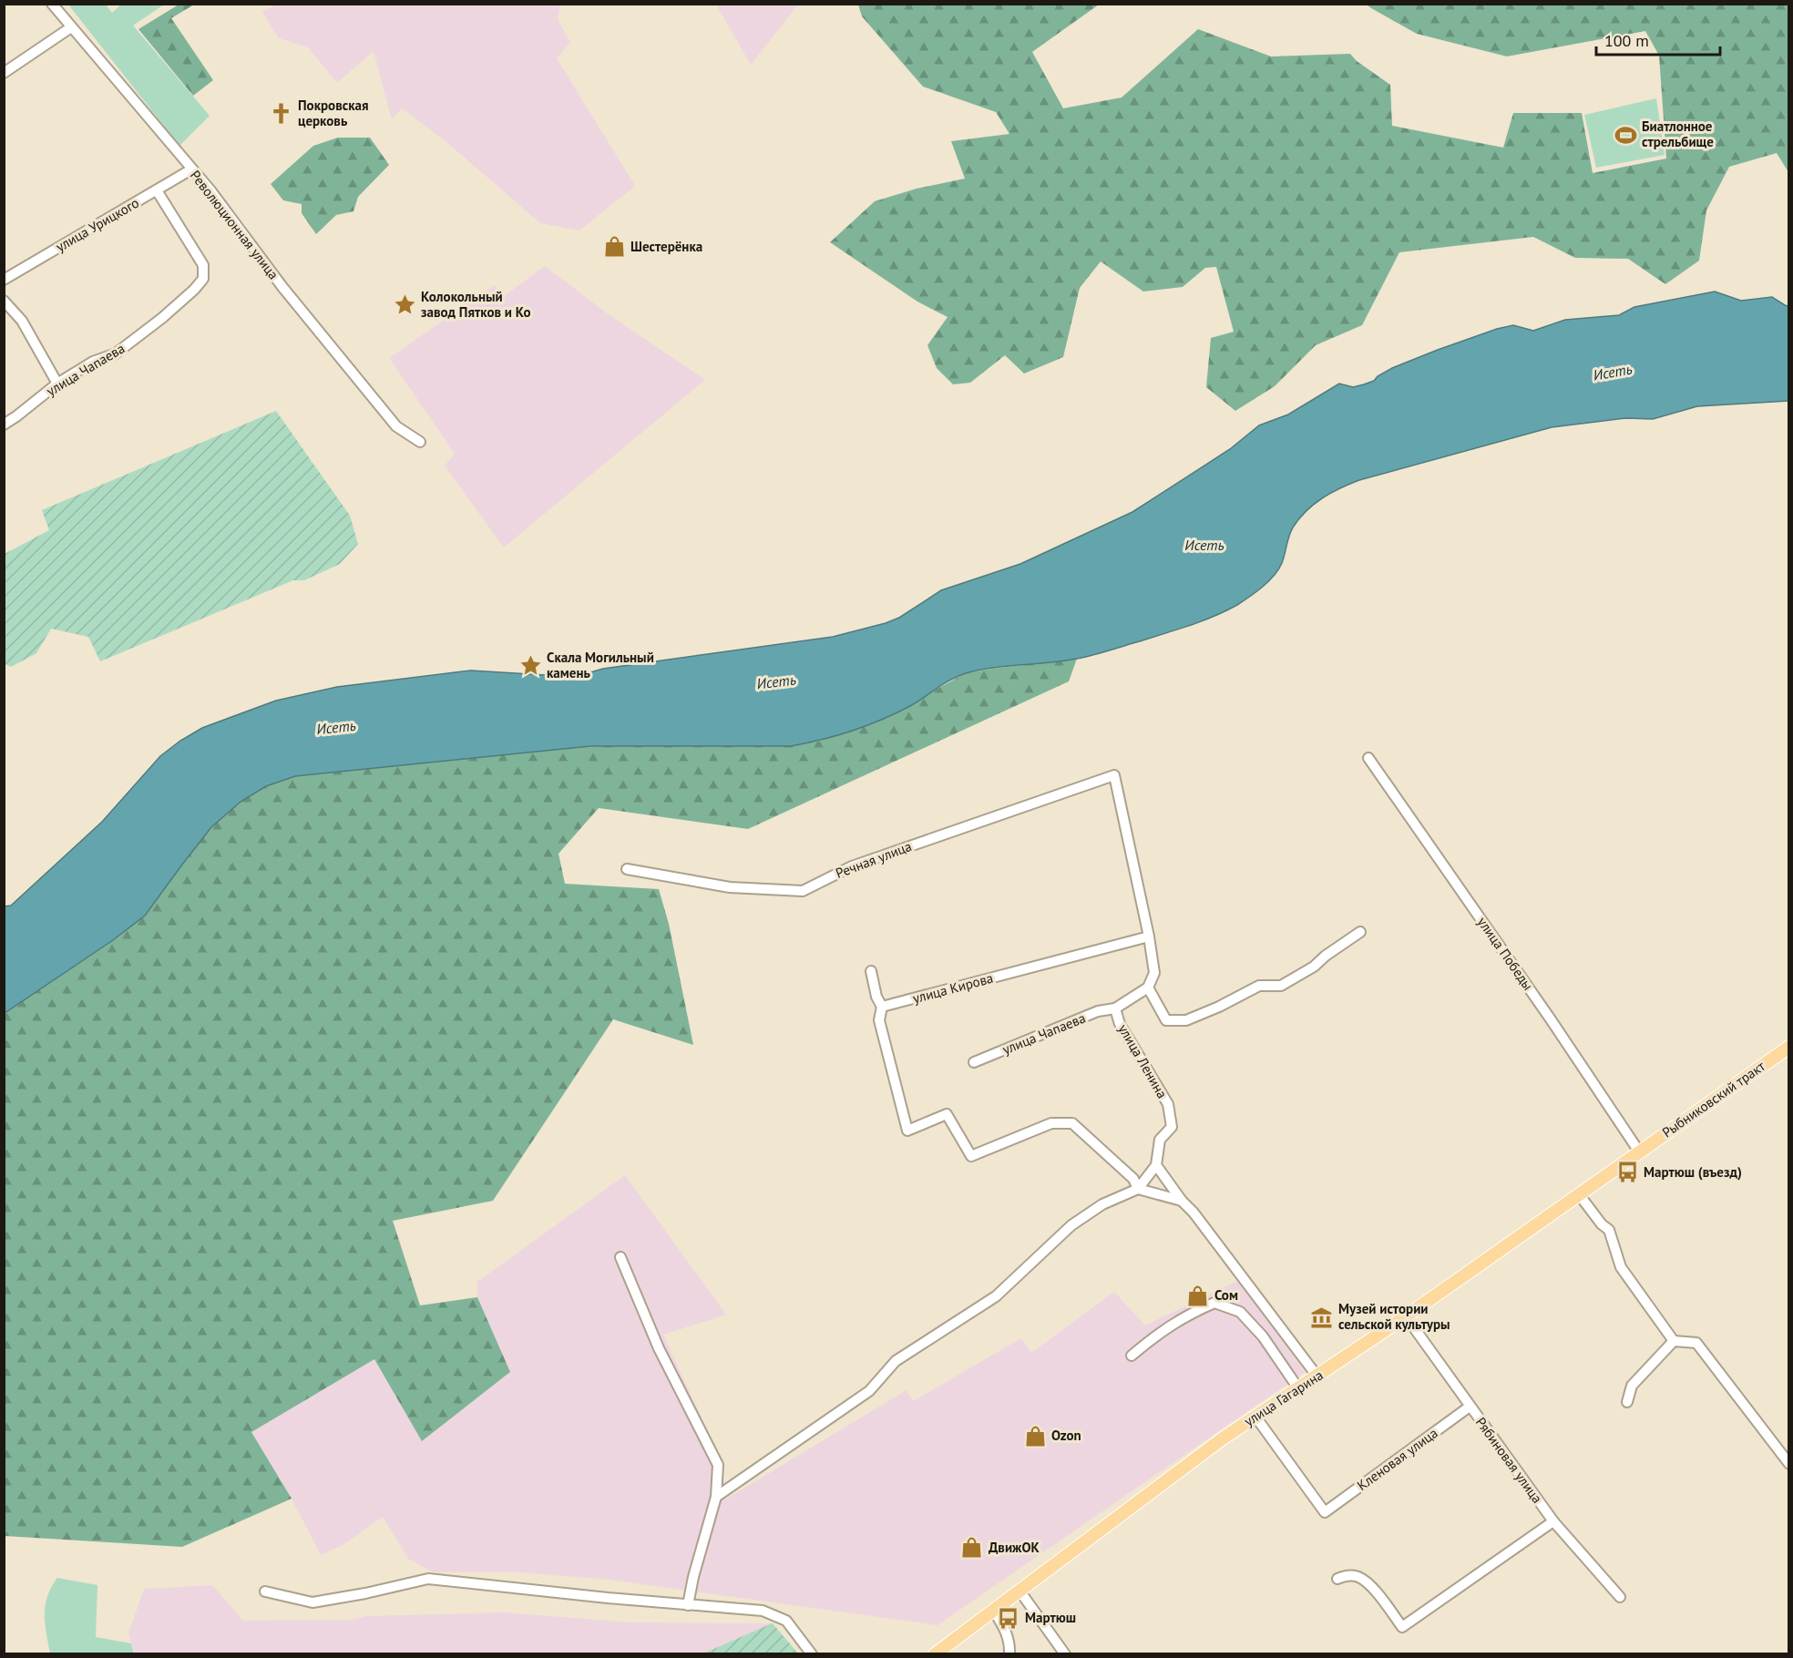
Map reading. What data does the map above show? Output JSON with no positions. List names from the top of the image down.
{
  "streets": {
    "main road": ["Рыбниковский тракт", "улица Гагарина"],
    "street": [
      "улица Урицкого",
      "Революционная улица",
      "улица Чапаева",
      "Речная улица",
      "улица Победы",
      "улица Кирова",
      "улица Ленина",
      "Кленовая улица",
      "Рябиновая улица"
    ]
  },
  "crossings": [
    ["улица Урицкого", "Революционная улица"],
    ["улица Урицкого", "улица Чапаева"],
    ["улица Чапаева", "улица Ленина"],
    ["Речная улица", "улица Кирова"],
    ["улица Победы", "Рыбниковский тракт"],
    ["улица Победы", "улица Гагарина"],
    ["Рыбниковский тракт", "улица Гагарина"],
    ["улица Гагарина", "Кленовая улица"],
    ["улица Гагарина", "Рябиновая улица"],
    ["Кленовая улица", "Рябиновая улица"]
  ],
  "water": ["Исеть"],
  "places": {
    "church": ["Покровская церковь"],
    "sports": ["Биатлонное стрельбище"],
    "shop": [
      "Шестерёнка",
      "Сом",
      "Ozon",
      "ДвижОК"
    ],
    "place": ["Колокольный завод Пятков и Ко", "Скала Могильный камень"],
    "bus stop": ["Мартюш (въезд)", "Мартюш"],
    "museum": ["Музей истории сельской культуры"]
  },
  "scale_bar": "100 m"
}
